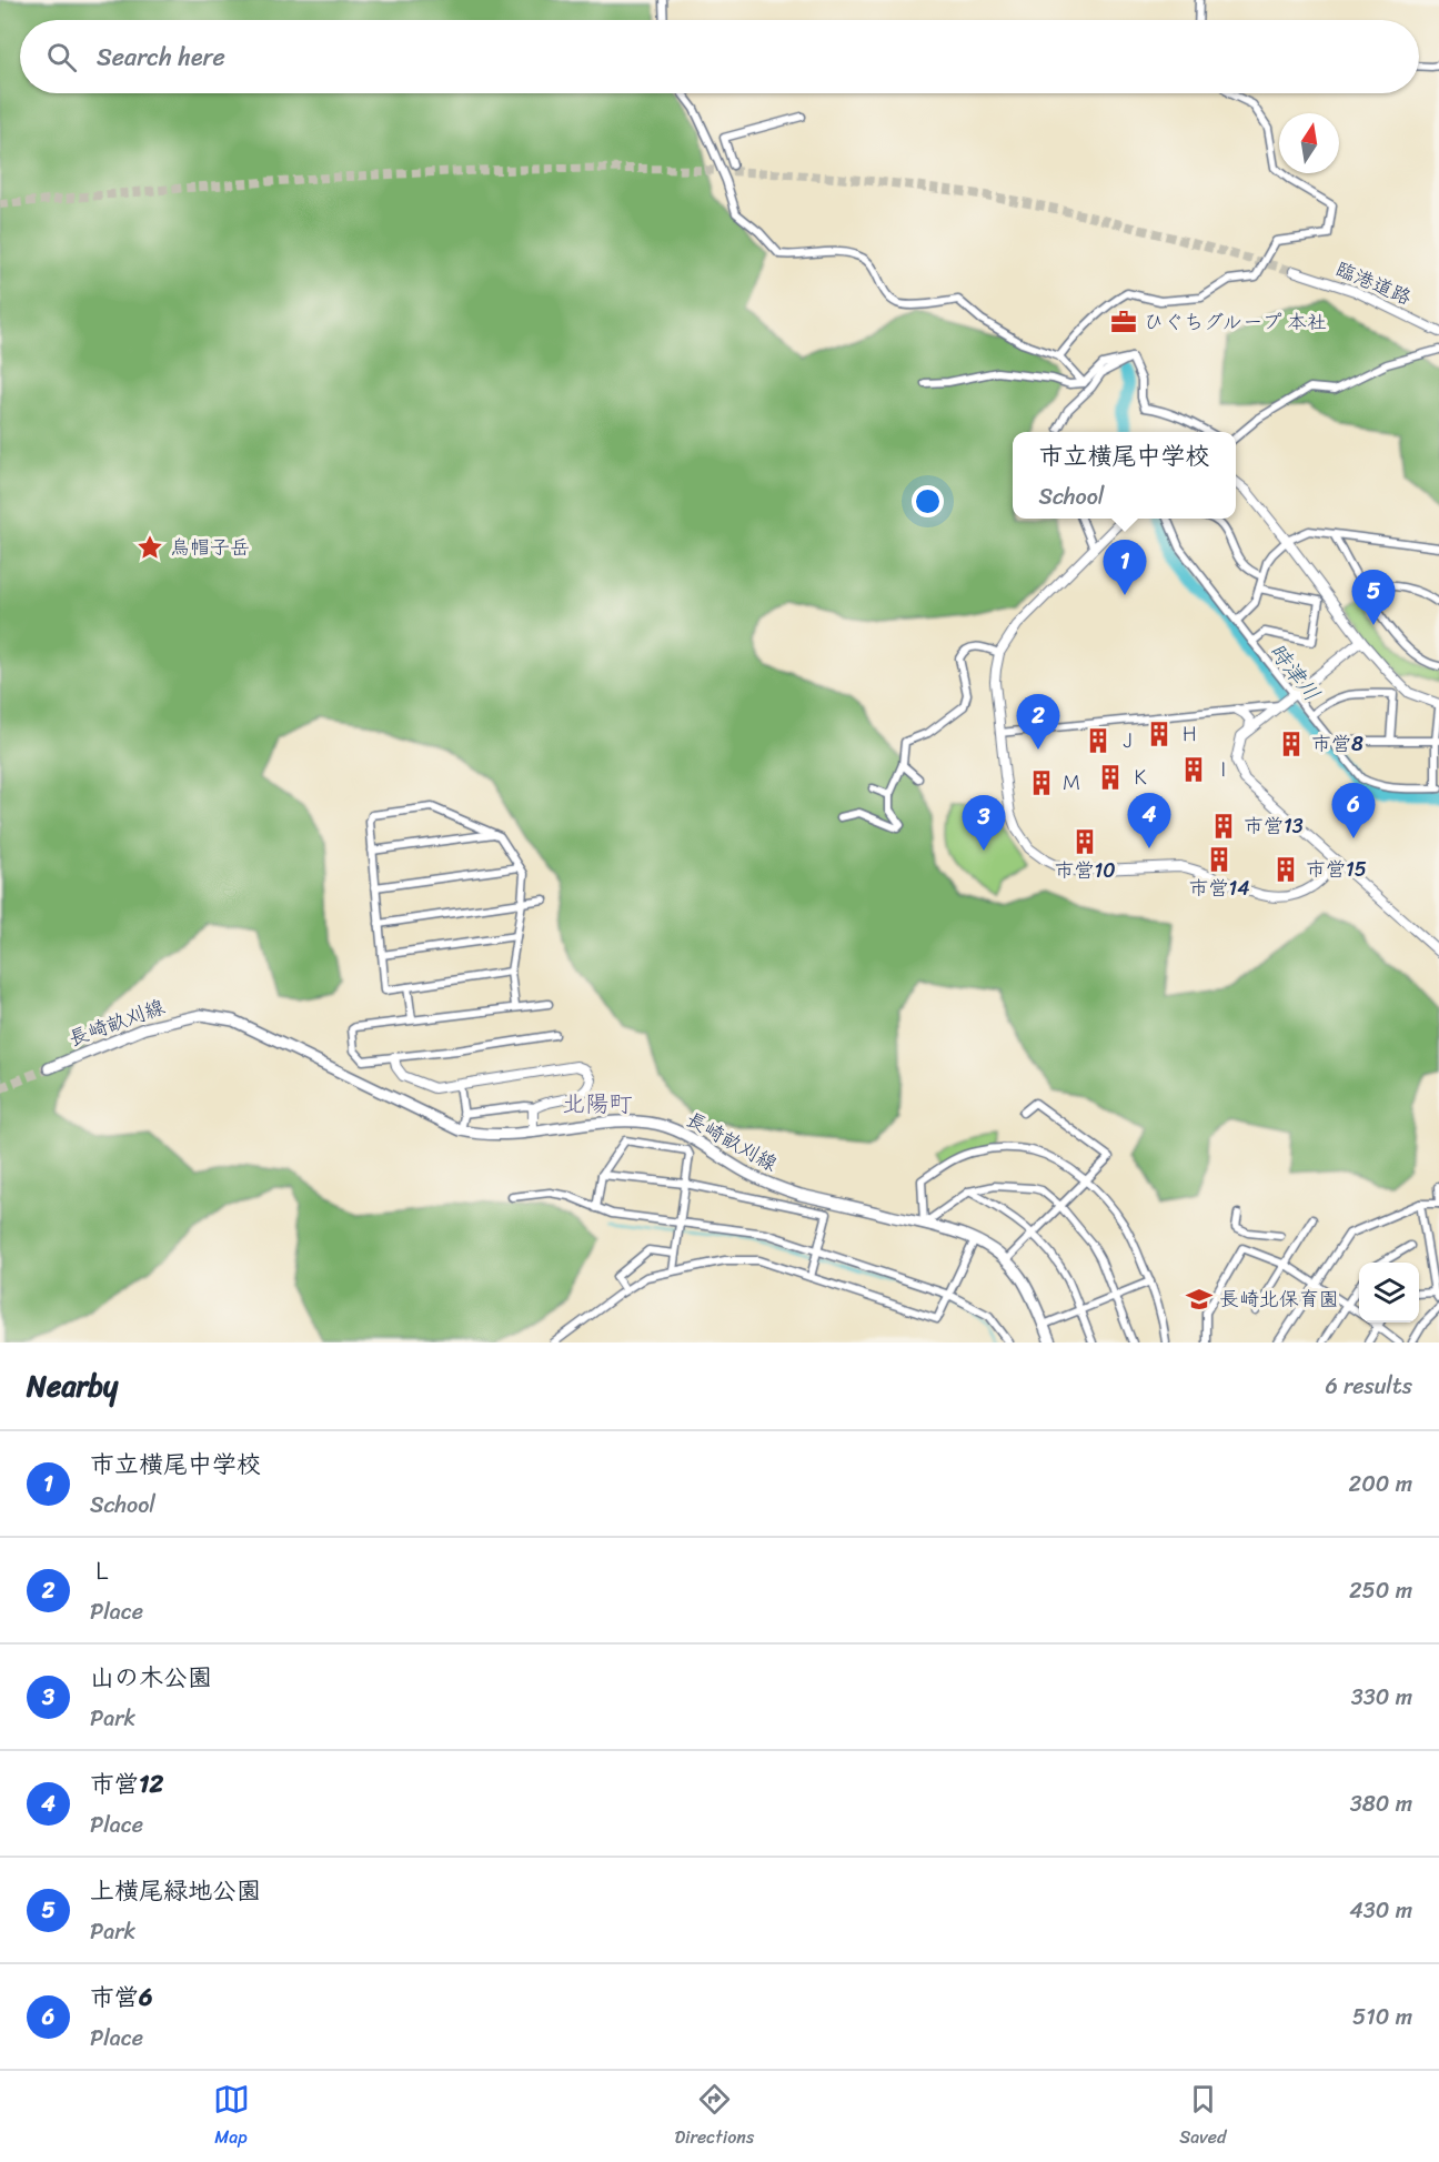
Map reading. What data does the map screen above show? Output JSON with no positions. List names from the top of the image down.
{
  "streets": {
    "main road": ["長崎畝刈線"],
    "street": ["臨港道路"]
  },
  "districts": ["北陽町"],
  "water": ["時津川"],
  "places": {
    "office": ["ひぐちグループ 本社"],
    "place": ["烏帽子岳"],
    "building": [
      "Ｈ",
      "Ｊ",
      "市営8",
      "Ｉ",
      "Ｋ",
      "Ｍ",
      "市営13",
      "市営10",
      "市営14",
      "市営15"
    ],
    "school or university": ["長崎北保育園"]
  },
  "north": "top",
  "page": {
    "search": "Search here",
    "popup": ["市立横尾中学校", "School"],
    "pins": [
      "1",
      "5",
      "2",
      "6",
      "4",
      "3"
    ],
    "heading": ["Nearby", "6 results"],
    "list": [
      {
        "mark": "1",
        "name": "市立横尾中学校",
        "note": "School",
        "value": "200 m"
      },
      {
        "mark": "2",
        "name": "Ｌ",
        "note": "Place",
        "value": "250 m"
      },
      {
        "mark": "3",
        "name": "山の木公園",
        "note": "Park",
        "value": "330 m"
      },
      {
        "mark": "4",
        "name": "市営12",
        "note": "Place",
        "value": "380 m"
      },
      {
        "mark": "5",
        "name": "上横尾緑地公園",
        "note": "Park",
        "value": "430 m"
      },
      {
        "mark": "6",
        "name": "市営6",
        "note": "Place",
        "value": "510 m"
      }
    ],
    "nav": ["Map", "Directions", "Saved"]
  }
}
